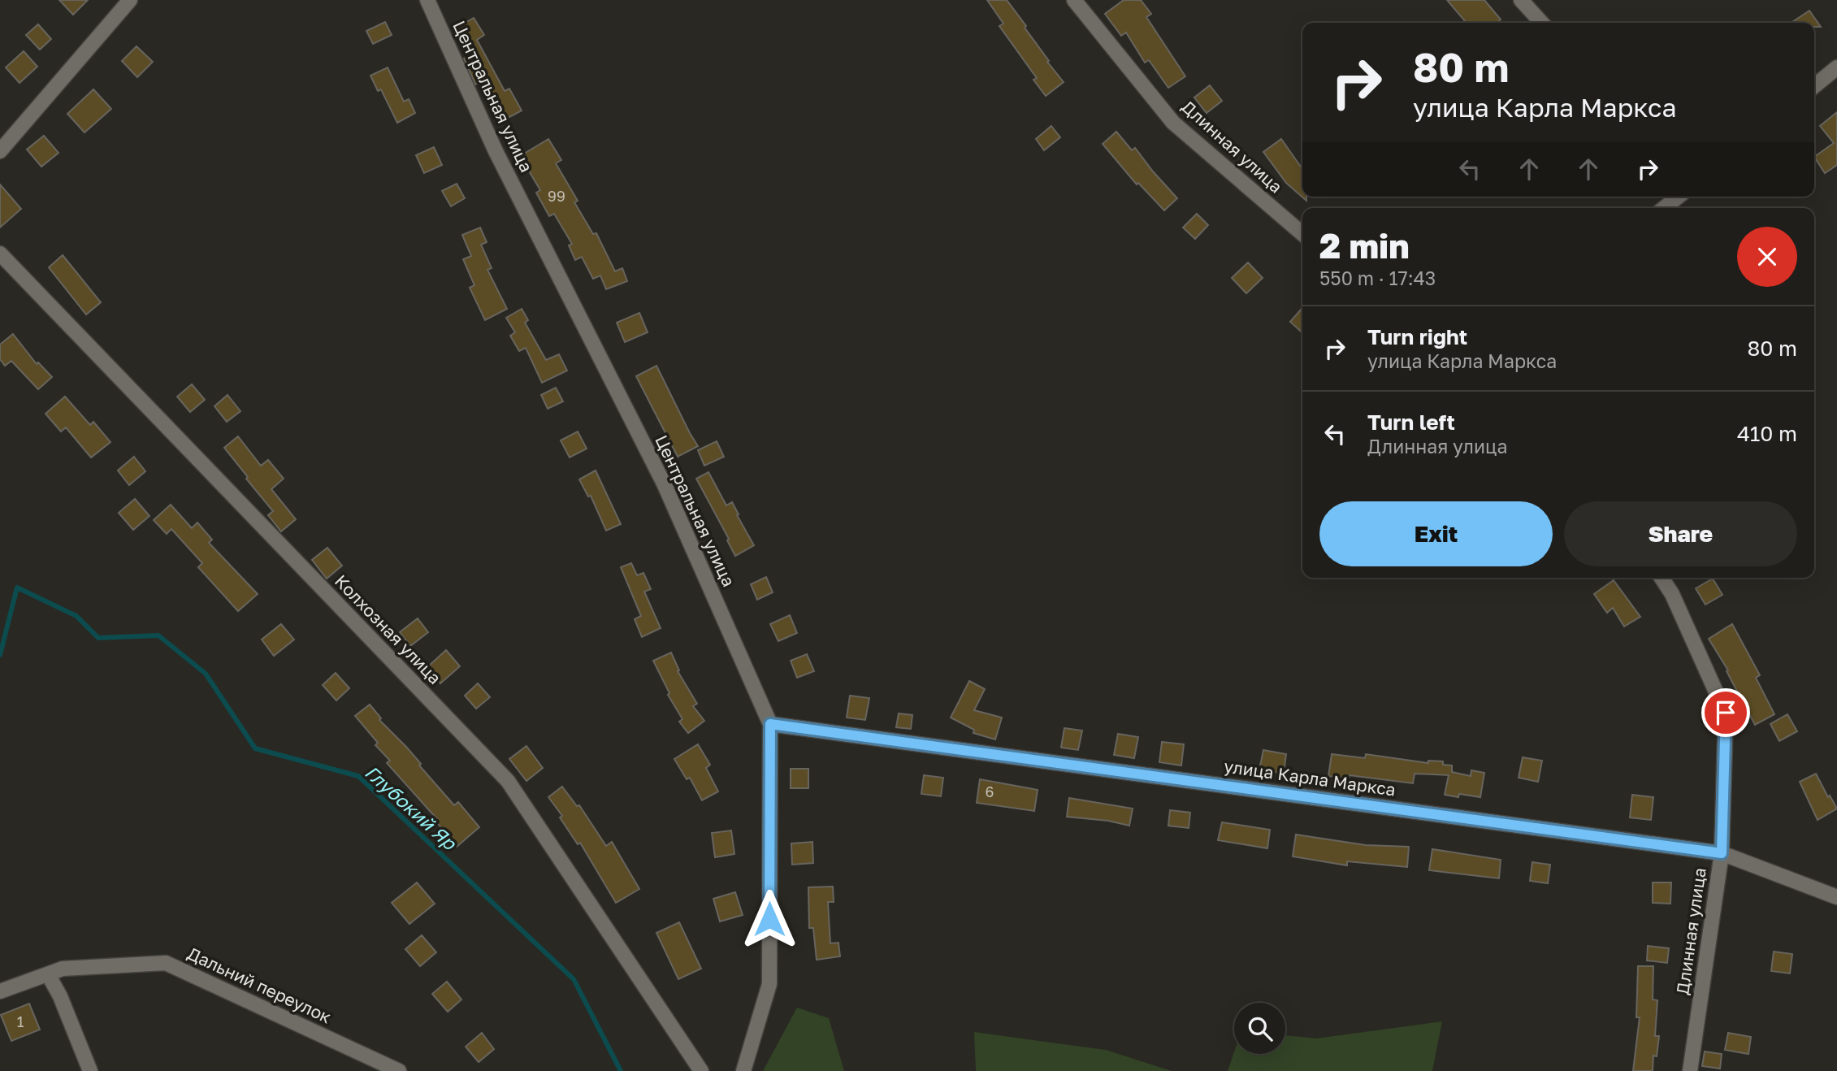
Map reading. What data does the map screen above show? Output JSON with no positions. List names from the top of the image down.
{
  "streets": {
    "street": [
      "Центральная улица",
      "Длинная улица",
      "Колхозная улица",
      "улица Карла Маркса",
      "Дальний переулок"
    ]
  },
  "crossings": [
    ["Центральная улица", "улица Карла Маркса"],
    ["Длинная улица", "улица Карла Маркса"]
  ],
  "water": ["Глубокий Яр"],
  "house_numbers": ["99", "6", "1"],
  "page": {
    "turn": ["80 m", "улица Карла Маркса"],
    "heading": ["2 min", "550 m · 17:43"],
    "list": [
      {
        "name": "Turn right",
        "note": "улица Карла Маркса",
        "value": "80 m"
      },
      {
        "name": "Turn left",
        "note": "Длинная улица",
        "value": "410 m"
      }
    ],
    "buttons": ["Exit", "Share"]
  }
}
